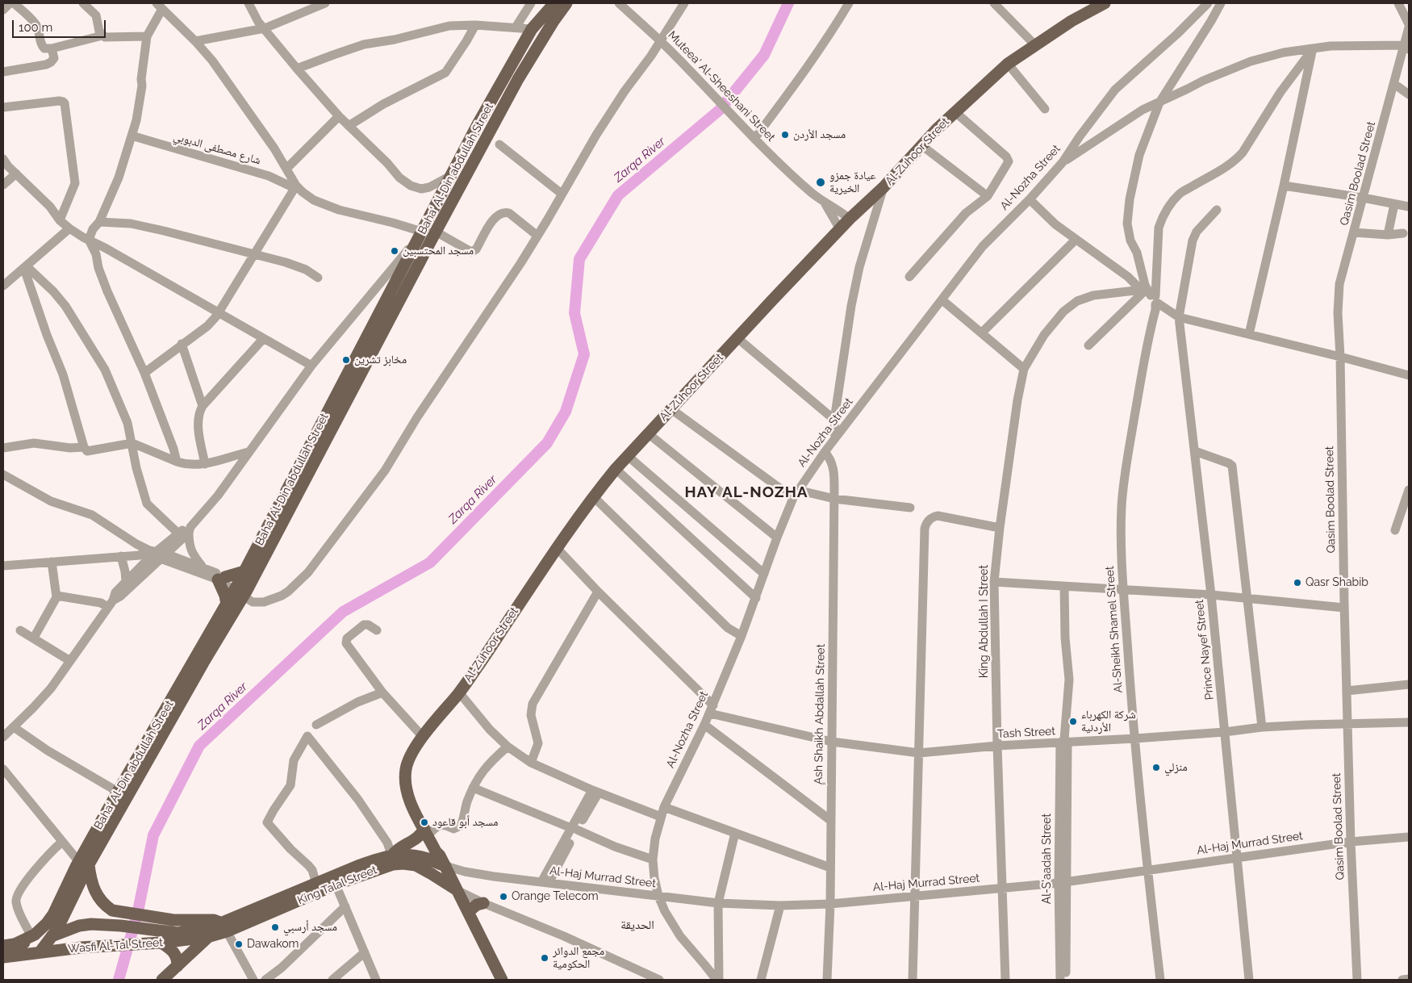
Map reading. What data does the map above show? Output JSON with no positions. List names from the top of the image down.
{
  "streets": {
    "main road": [
      "Al-Zuhoor Street",
      "Baha' Al-Din abdullah Street",
      "King Talal Street",
      "Wasfi Al-Tal Street"
    ],
    "street": [
      "Muteea' Al-Sheeshani Street",
      "شارع مصطفى الدبوبي",
      "Qasim Boolad Street",
      "Al-Nozha Street",
      "King Abdullah I Street",
      "Al-Sheikh Shamel Street",
      "Prince Nayef Street",
      "ِِAsh Shaikh Abdallah Street",
      "Tash Street",
      "Al-Haj Murrad Street",
      "Al-S'aadah Street"
    ]
  },
  "crossings": [
    ["Muteea' Al-Sheeshani Street", "Al-Zuhoor Street"],
    ["Al-Zuhoor Street", "Al-Haj Murrad Street"],
    ["Al-Zuhoor Street", "King Talal Street"],
    ["Baha' Al-Din abdullah Street", "Wasfi Al-Tal Street"],
    ["Qasim Boolad Street", "Tash Street"],
    ["Qasim Boolad Street", "Al-Haj Murrad Street"],
    ["Al-Nozha Street", "ِِAsh Shaikh Abdallah Street"],
    ["Al-Nozha Street", "Tash Street"],
    ["Al-Nozha Street", "Al-Haj Murrad Street"],
    ["King Abdullah I Street", "Al-Sheikh Shamel Street"],
    ["King Abdullah I Street", "Tash Street"],
    ["King Abdullah I Street", "Al-Haj Murrad Street"],
    ["Al-Sheikh Shamel Street", "Tash Street"],
    ["Al-Sheikh Shamel Street", "Al-Haj Murrad Street"],
    ["Prince Nayef Street", "Tash Street"],
    ["Prince Nayef Street", "Al-Haj Murrad Street"],
    ["ِِAsh Shaikh Abdallah Street", "Tash Street"],
    ["ِِAsh Shaikh Abdallah Street", "Al-Haj Murrad Street"],
    ["Tash Street", "Al-S'aadah Street"],
    ["Al-Haj Murrad Street", "Al-S'aadah Street"],
    ["Al-Haj Murrad Street", "King Talal Street"],
    ["King Talal Street", "Wasfi Al-Tal Street"]
  ],
  "districts": ["HAY AL-NOZHA", "الحديقة"],
  "water": ["Zarqa River"],
  "places": [
    "مسجد الأردن",
    "عيادة جمزو الخيرية",
    "مسجد المحتسبين",
    "مخابز تشرين",
    "Qasr Shabib",
    "شركة الكهرباء الأردنية",
    "منزلي",
    "مسجد أبو قاعود",
    "Orange Telecom",
    "مسجد أرسبي",
    "Dawakom",
    "مجمع الدوائر الحكومية"
  ],
  "scale_bar": "100 m"
}
